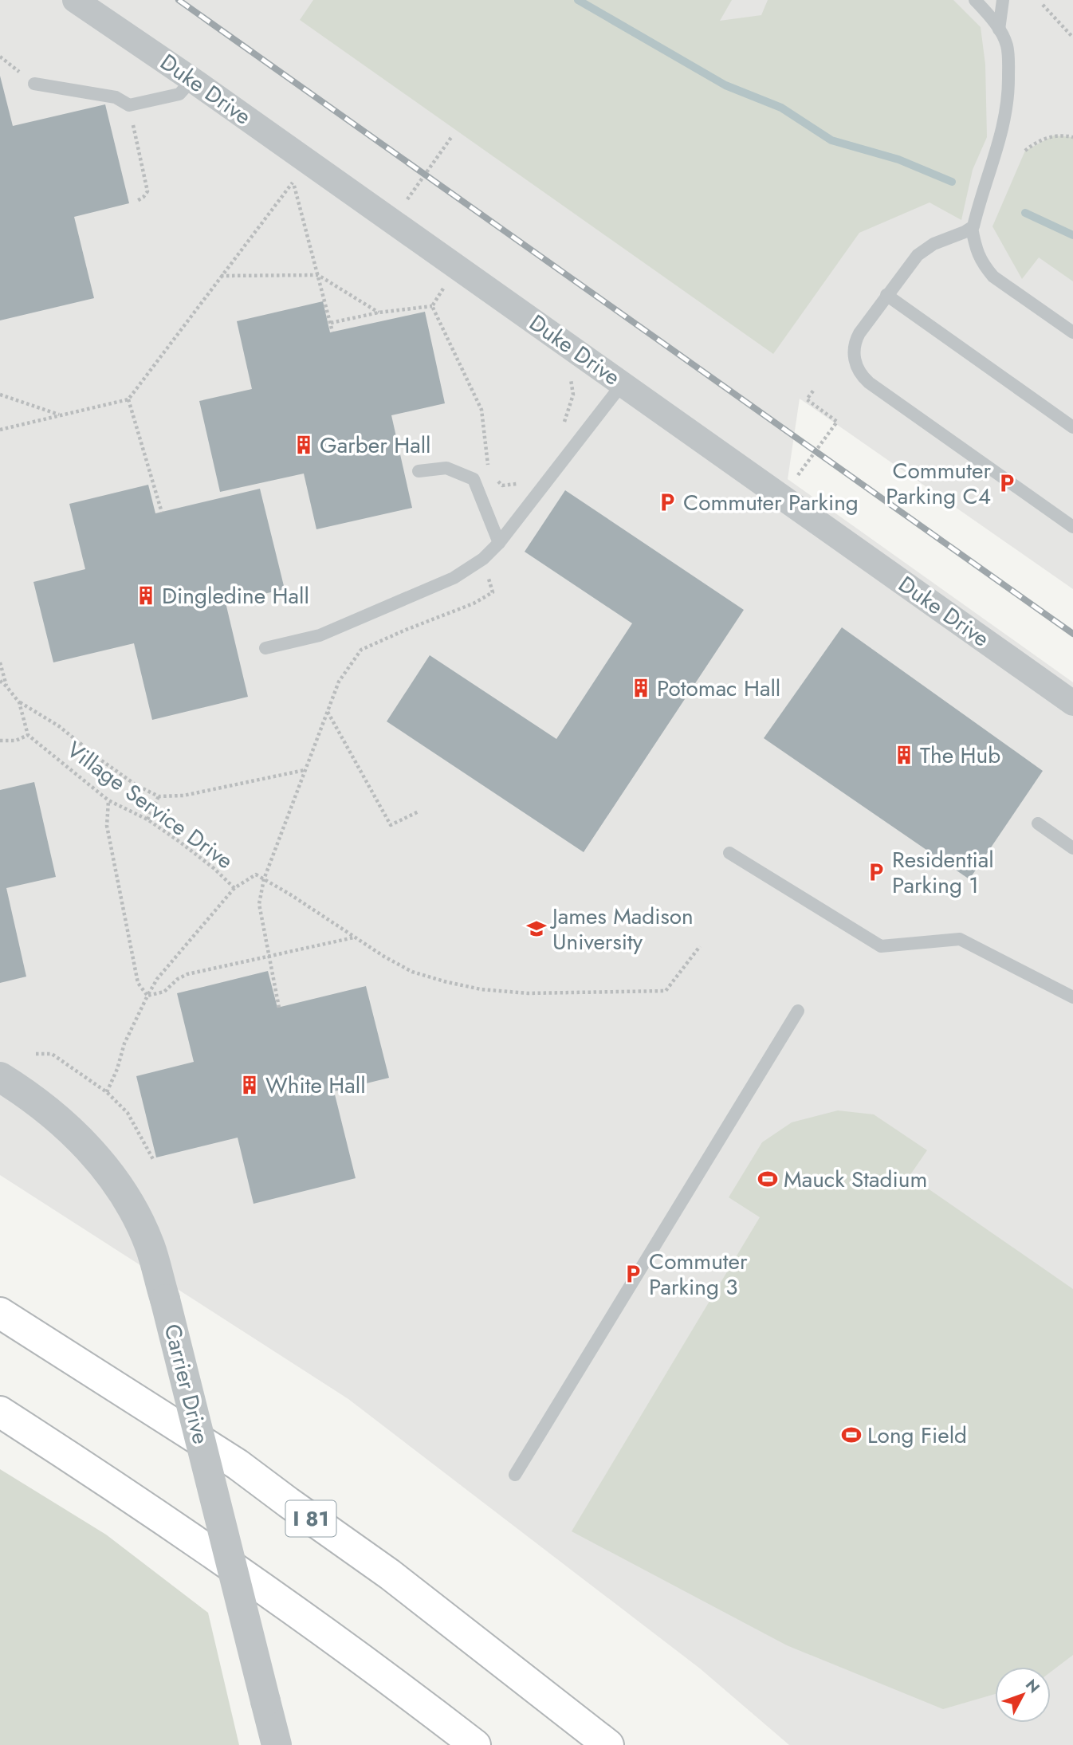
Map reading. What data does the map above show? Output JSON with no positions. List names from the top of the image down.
{
  "streets": {
    "highway": ["I 81"],
    "street": ["Duke Drive", "Carrier Drive"],
    "path": ["Village Service Drive"]
  },
  "places": {
    "building": [
      "Garber Hall",
      "Dingledine Hall",
      "Potomac Hall",
      "The Hub",
      "White Hall"
    ],
    "parking": [
      "Commuter Parking C4",
      "Commuter Parking",
      "Residential Parking 1",
      "Commuter Parking 3"
    ],
    "school or university": ["James Madison University"],
    "sports": ["Mauck Stadium", "Long Field"]
  },
  "north": "top right"
}
